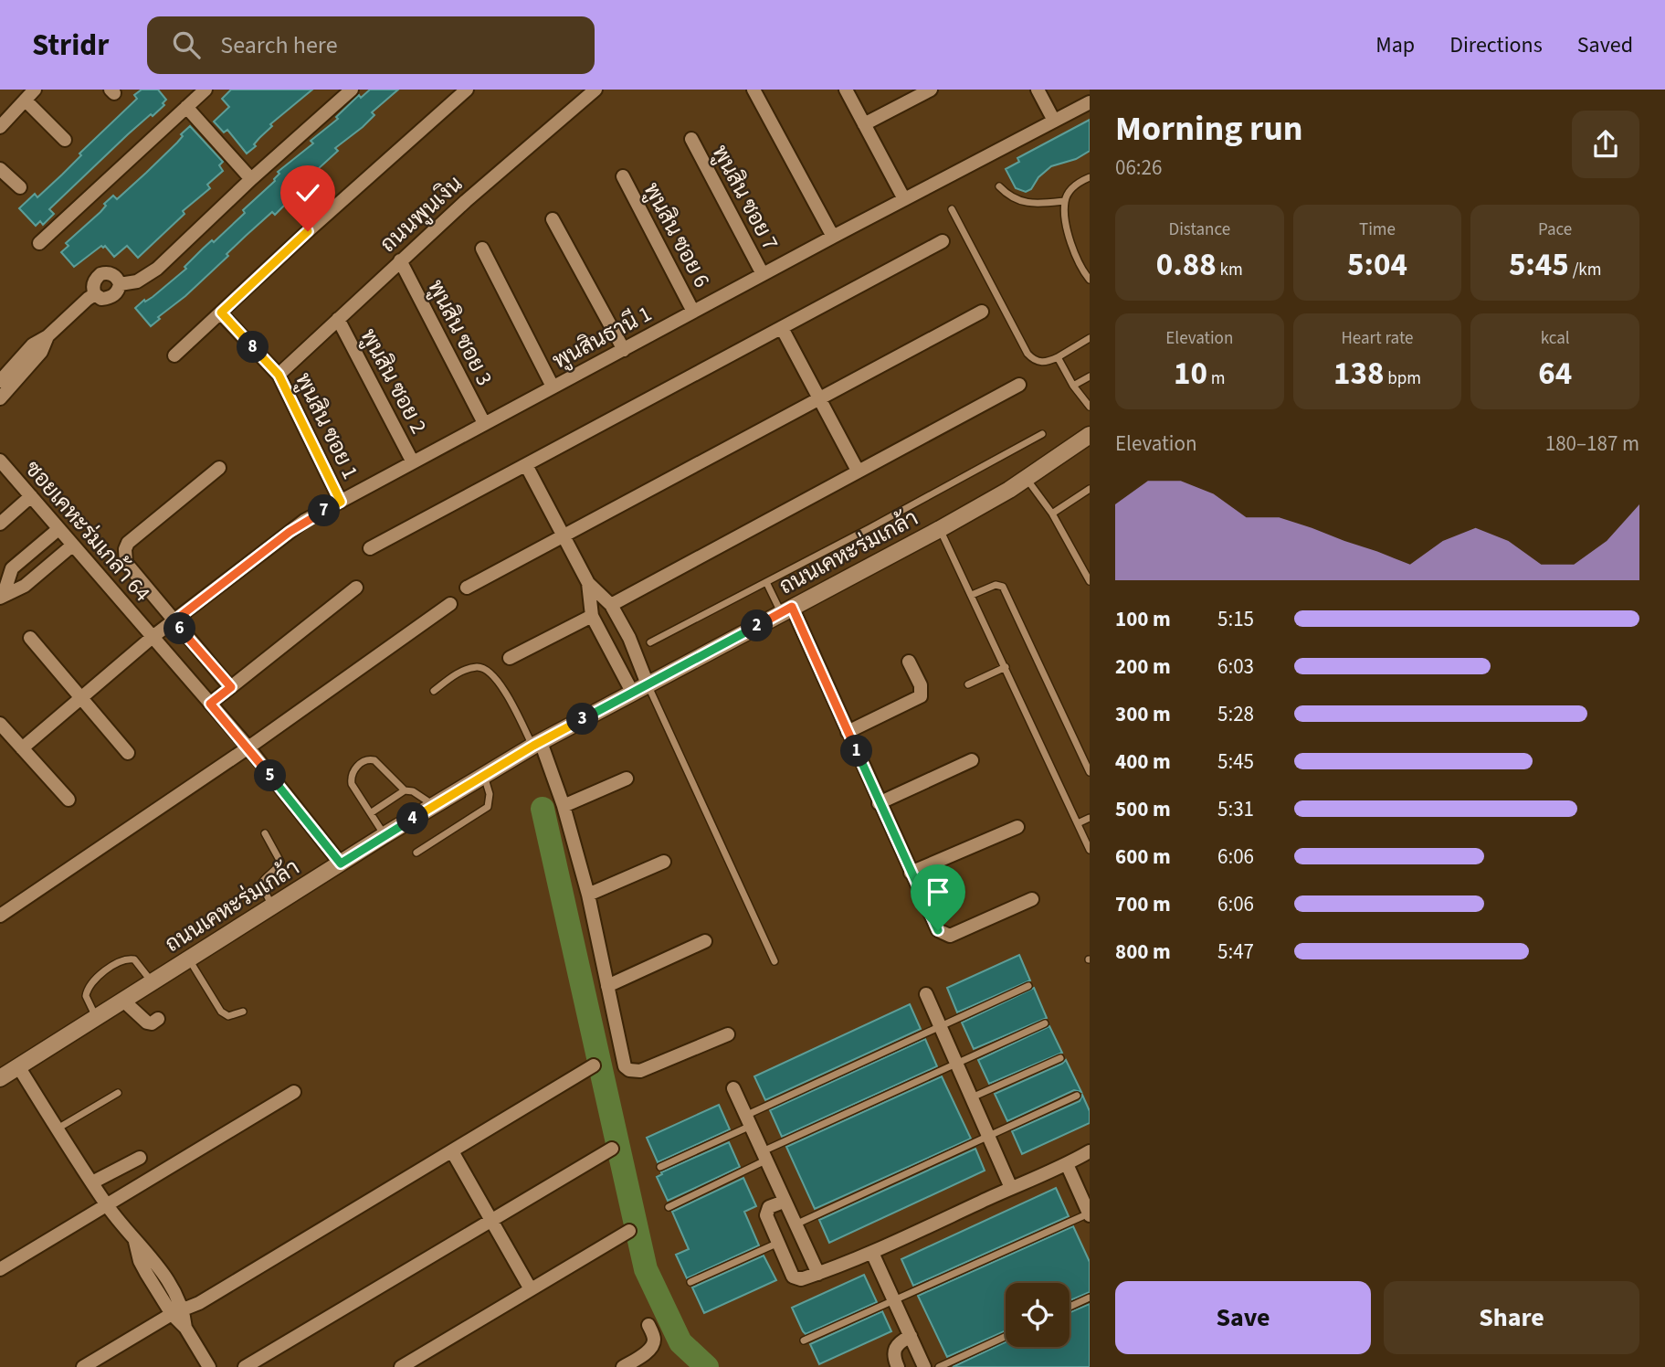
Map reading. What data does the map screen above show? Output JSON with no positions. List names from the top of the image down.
{
  "streets": {
    "street": [
      "พูนสิน ซอย 7",
      "ถนนพูนเงิน",
      "พูนสิน ซอย 6",
      "พูนสิน ซอย 3",
      "พูนสินธานี 1",
      "พูนสิน ซอย 2",
      "พูนสิน ซอย 1",
      "ซอยเคหะร่มเกล้า 64",
      "ถนนเคหะร่มเกล้า"
    ]
  },
  "crossings": [
    ["พูนสิน ซอย 7", "พูนสินธานี 1"],
    ["ถนนพูนเงิน", "พูนสิน ซอย 3"],
    ["ถนนพูนเงิน", "พูนสิน ซอย 2"],
    ["ถนนพูนเงิน", "พูนสิน ซอย 1"],
    ["พูนสิน ซอย 6", "พูนสินธานี 1"],
    ["พูนสิน ซอย 3", "พูนสินธานี 1"],
    ["พูนสินธานี 1", "พูนสิน ซอย 2"],
    ["พูนสินธานี 1", "พูนสิน ซอย 1"],
    ["พูนสินธานี 1", "ซอยเคหะร่มเกล้า 64"],
    ["ซอยเคหะร่มเกล้า 64", "ถนนเคหะร่มเกล้า"]
  ],
  "page": {
    "header": "Stridr",
    "search": "Search here",
    "nav": ["Map", "Directions", "Saved"],
    "heading": ["Morning run", "06:26"],
    "stats": [
      ["Distance", "0.88 km"],
      ["Time", "5:04"],
      ["Pace", "5:45 /km"],
      ["Elevation", "10 m"],
      ["Heart rate", "138 bpm"],
      ["kcal", "64"]
    ],
    "pins": [
      "8",
      "7",
      "2",
      "6",
      "3",
      "1",
      "5",
      "4"
    ],
    "chart": ["Elevation", "180–187 m"],
    "list": [
      {
        "name": "100 m",
        "note": "5:15"
      },
      {
        "name": "200 m",
        "note": "6:03"
      },
      {
        "name": "300 m",
        "note": "5:28"
      },
      {
        "name": "400 m",
        "note": "5:45"
      },
      {
        "name": "500 m",
        "note": "5:31"
      },
      {
        "name": "600 m",
        "note": "6:06"
      },
      {
        "name": "700 m",
        "note": "6:06"
      },
      {
        "name": "800 m",
        "note": "5:47"
      }
    ],
    "buttons": ["Save", "Share"]
  }
}
